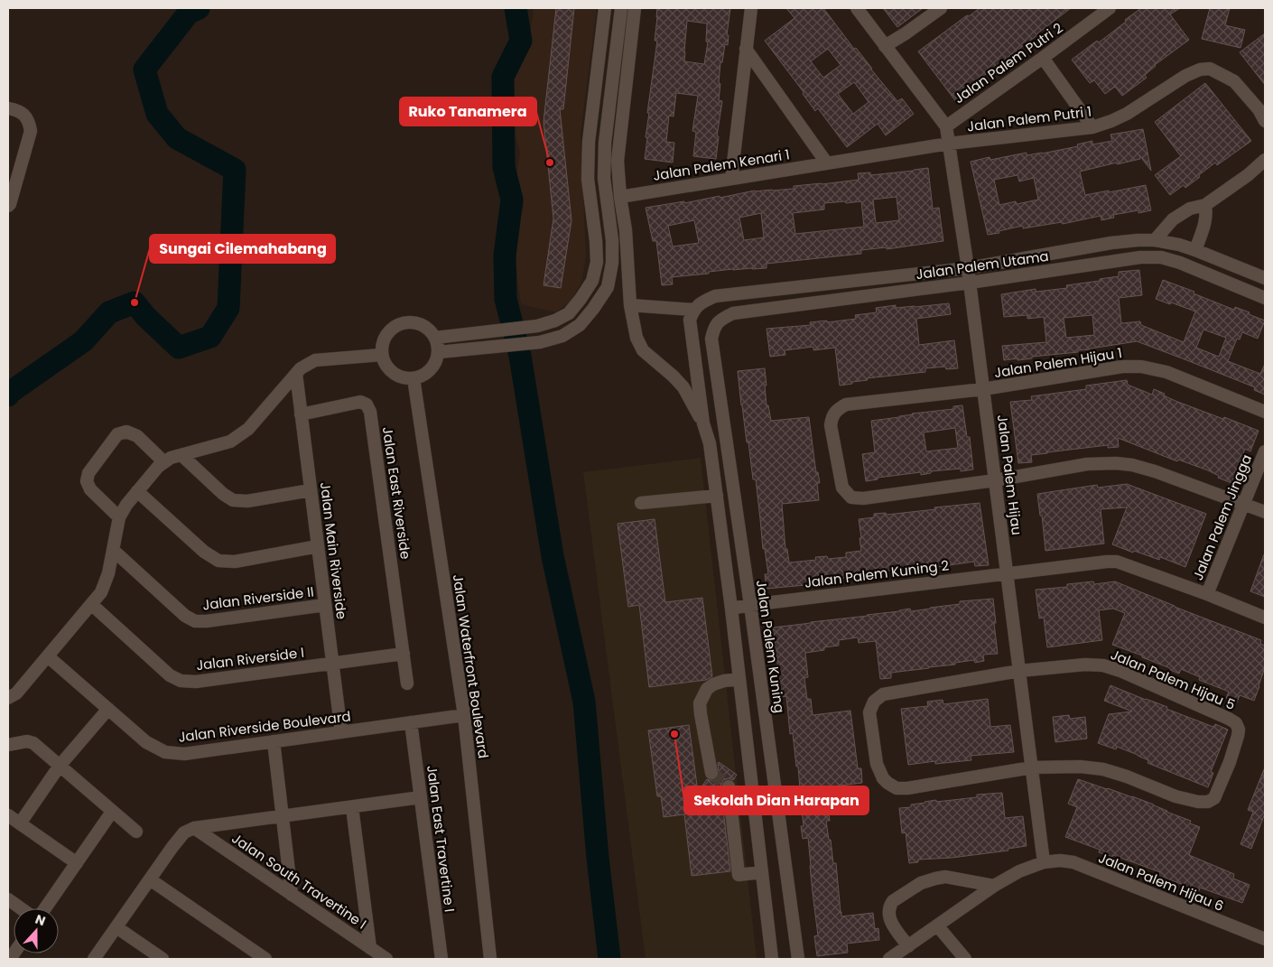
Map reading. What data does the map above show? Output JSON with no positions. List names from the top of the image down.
{
  "streets": {
    "street": [
      "Jalan Palem Putri 2",
      "Jalan Palem Putri 1",
      "Jalan Palem Kenari 1",
      "Jalan Palem Utama",
      "Jalan Palem Hijau 1",
      "Jalan Palem Hijau",
      "Jalan East Riverside",
      "Jalan Palem Jingga",
      "Jalan Main Riverside",
      "Jalan Palem Kuning 2",
      "Jalan Riverside II",
      "Jalan Palem Kuning",
      "Jalan Riverside I",
      "Jalan Waterfront Boulevard",
      "Jalan Palem Hijau 5",
      "Jalan Riverside Boulevard",
      "Jalan East Travertine I",
      "Jalan South Travertine I",
      "Jalan Palem Hijau 6"
    ]
  },
  "crossings": [
    ["Jalan Palem Putri 2", "Jalan Palem Hijau"],
    ["Jalan Palem Putri 1", "Jalan Palem Kenari 1"],
    ["Jalan Palem Putri 1", "Jalan Palem Hijau"],
    ["Jalan Palem Kenari 1", "Jalan Palem Hijau"],
    ["Jalan Palem Utama", "Jalan Palem Hijau"],
    ["Jalan Palem Utama", "Jalan Palem Kuning"],
    ["Jalan Palem Hijau 1", "Jalan Palem Hijau"],
    ["Jalan Palem Hijau", "Jalan Palem Kuning 2"],
    ["Jalan Palem Hijau", "Jalan Palem Hijau 5"],
    ["Jalan Palem Hijau", "Jalan Palem Hijau 6"],
    ["Jalan East Riverside", "Jalan Main Riverside"],
    ["Jalan Palem Jingga", "Jalan Palem Kuning 2"],
    ["Jalan Main Riverside", "Jalan Riverside II"],
    ["Jalan Main Riverside", "Jalan Riverside I"],
    ["Jalan Main Riverside", "Jalan Riverside Boulevard"],
    ["Jalan Palem Kuning 2", "Jalan Palem Kuning"],
    ["Jalan Waterfront Boulevard", "Jalan Riverside Boulevard"],
    ["Jalan Riverside Boulevard", "Jalan East Travertine I"]
  ],
  "places": ["Ruko Tanamera", "Sungai Cilemahabang", "Sekolah Dian Harapan"],
  "north": "top"
}
